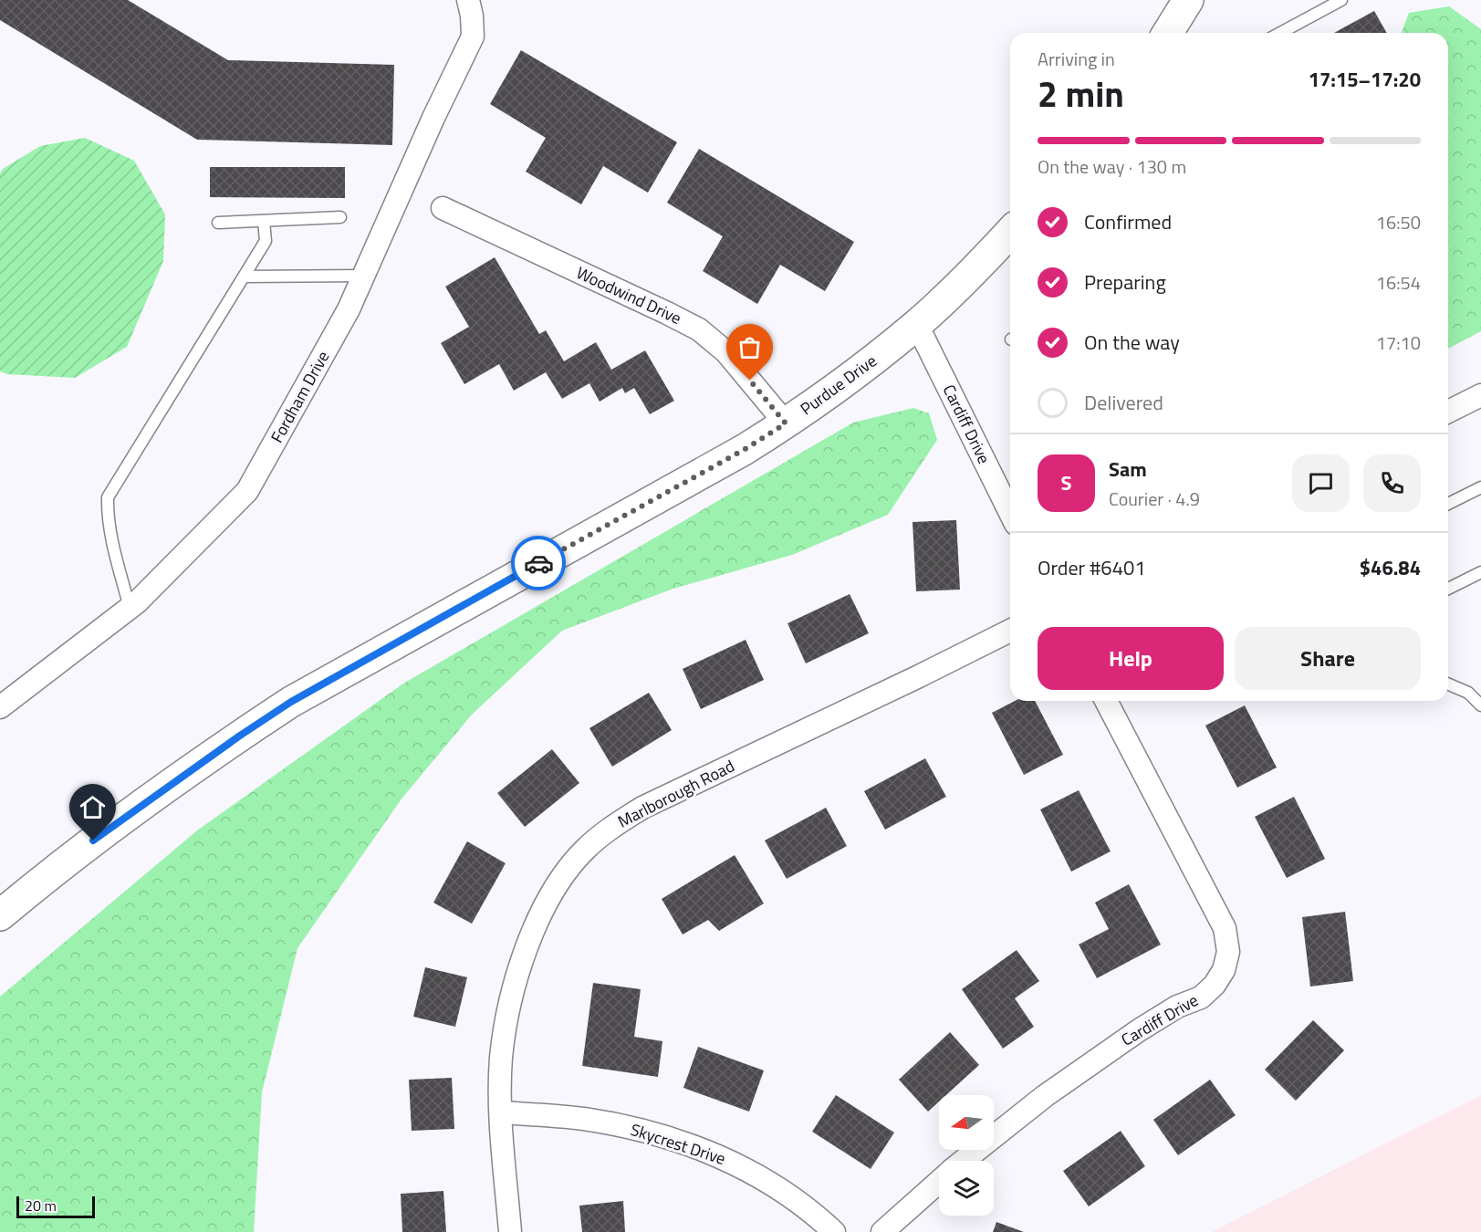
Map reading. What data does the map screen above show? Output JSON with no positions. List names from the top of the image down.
{
  "streets": {
    "street": [
      "Woodwind Drive",
      "Purdue Drive",
      "Fordham Drive",
      "Cardiff Drive",
      "Marlborough Road",
      "Skycrest Drive"
    ]
  },
  "crossings": [
    ["Woodwind Drive", "Purdue Drive"],
    ["Purdue Drive", "Cardiff Drive"],
    ["Marlborough Road", "Skycrest Drive"]
  ],
  "scale_bar": "20 m",
  "north": "left",
  "page": {
    "heading": ["2 min", "Arriving in", "17:15–17:20"],
    "panel": [
      "Sam",
      "Courier · 4.9",
      "Order #6401",
      "$46.84"
    ],
    "bar": "On the way · 130 m",
    "list": [
      ["Confirmed", "16:50"],
      ["Preparing", "16:54"],
      ["On the way", "17:10"],
      "Delivered"
    ],
    "round": "S",
    "buttons": ["Help", "Share"],
    "scale": "20 m"
  }
}
